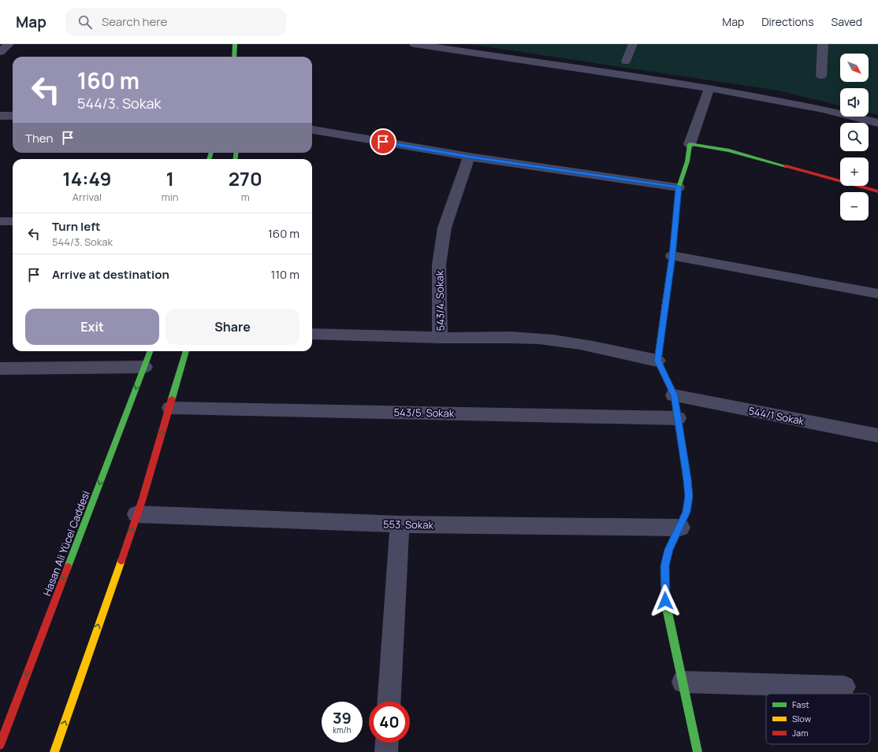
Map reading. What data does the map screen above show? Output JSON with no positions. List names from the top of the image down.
{
  "streets": {
    "street": [
      "543/4. Sokak",
      "543/5. Sokak",
      "544/1 Sokak",
      "553. Sokak",
      "Hasan Ali Yücel Caddesi"
    ]
  },
  "legend": ["Fast", "Slow", "Jam"],
  "north": "bottom right",
  "page": {
    "header": "Map",
    "search": "Search here",
    "nav": ["Map", "Directions", "Saved"],
    "map_buttons": ["+", "−"],
    "turn": ["160 m", "544/3. Sokak"],
    "then": "Then",
    "eta": [
      "14:49",
      "Arrival",
      "1",
      "min",
      "270",
      "m"
    ],
    "list": [
      {
        "name": "Turn left",
        "note": "544/3. Sokak",
        "value": "160 m"
      },
      {
        "name": "Arrive at destination",
        "value": "110 m"
      }
    ],
    "buttons": ["Exit", "Share"],
    "speed": "39 km/h",
    "limit": "40"
  }
}
